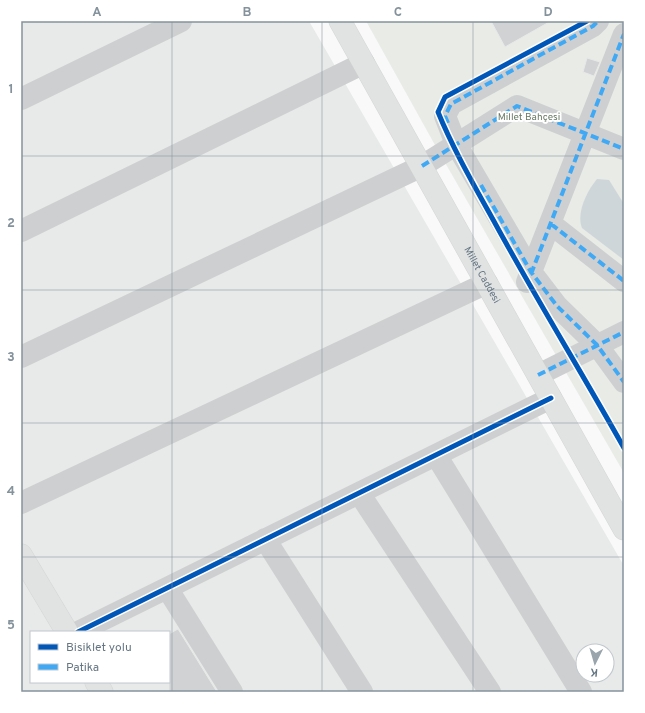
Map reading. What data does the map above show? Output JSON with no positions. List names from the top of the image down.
{
  "streets": {
    "main road": ["Millet Caddesi"]
  },
  "parks": ["Millet Bahçesi"],
  "legend": ["Bisiklet yolu", "Patika"],
  "north": "bottom",
  "grid": {
    "columns": [
      "A",
      "B",
      "C",
      "D"
    ],
    "rows": [
      "1",
      "2",
      "3",
      "4",
      "5"
    ]
  }
}
